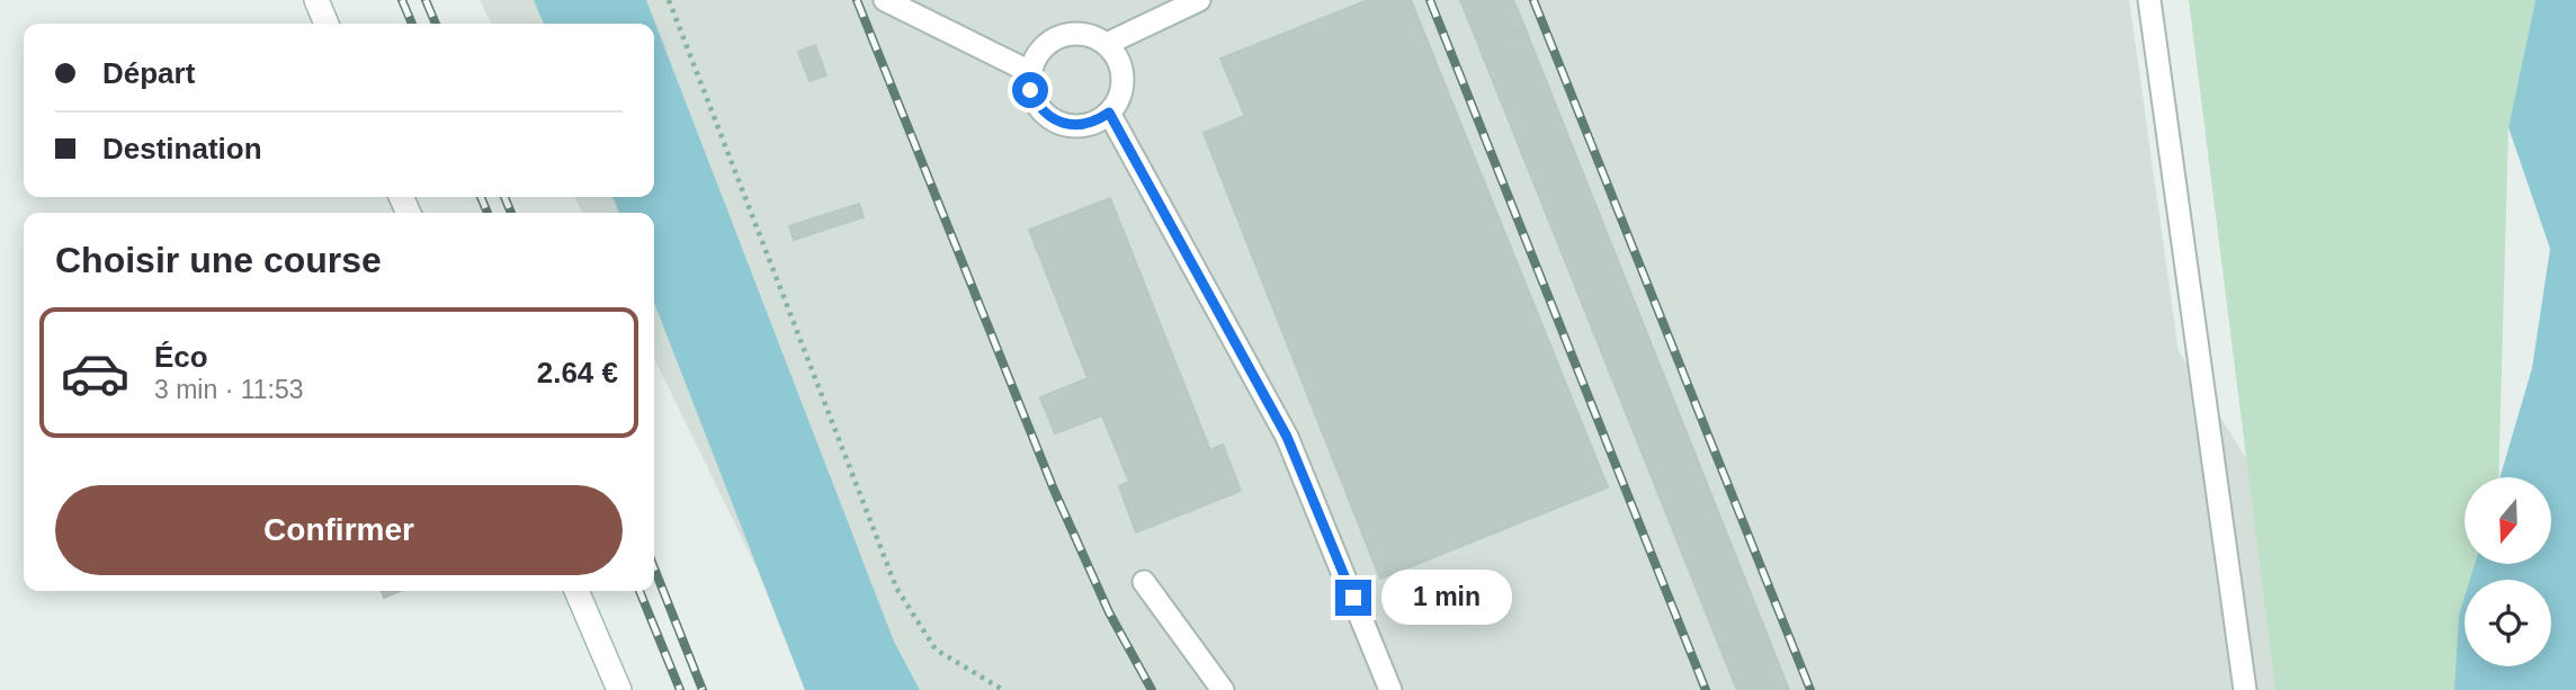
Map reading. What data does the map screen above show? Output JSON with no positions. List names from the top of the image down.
{
  "north": "bottom",
  "page": {
    "banner": ["Départ", "Destination"],
    "heading": "Choisir une course",
    "list": [
      {
        "name": "Éco",
        "note": "3 min · 11:53",
        "value": "2.64 €"
      }
    ],
    "buttons": "Confirmer",
    "bubble": "1 min"
  }
}
